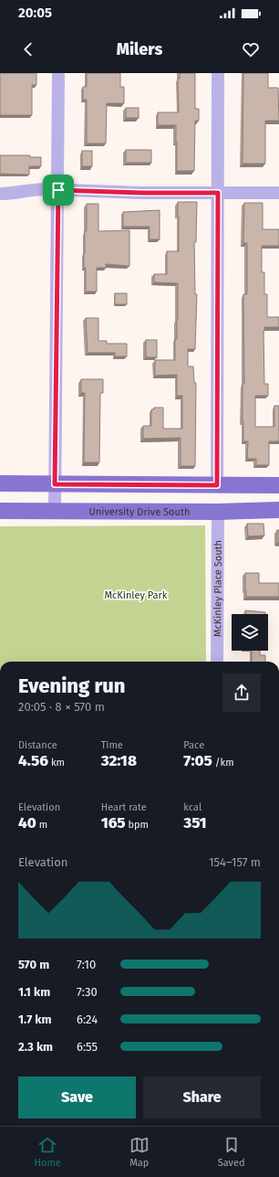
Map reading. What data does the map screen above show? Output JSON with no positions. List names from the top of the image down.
{
  "streets": {
    "main road": ["University Drive South"],
    "street": ["McKinley Place South"]
  },
  "crossings": [
    ["University Drive South", "McKinley Place South"]
  ],
  "parks": ["McKinley Park"],
  "page": {
    "status": "20:05",
    "header": "Milers",
    "heading": ["Evening run", "20:05 · 8 × 570 m"],
    "stats": [
      ["Distance", "4.56 km"],
      ["Time", "32:18"],
      ["Pace", "7:05 /km"],
      ["Elevation", "40 m"],
      ["Heart rate", "165 bpm"],
      ["kcal", "351"]
    ],
    "chart": ["Elevation", "154–157 m"],
    "list": [
      {
        "name": "570 m",
        "note": "7:10"
      },
      {
        "name": "1.1 km",
        "note": "7:30"
      },
      {
        "name": "1.7 km",
        "note": "6:24"
      },
      {
        "name": "2.3 km",
        "note": "6:55"
      }
    ],
    "buttons": ["Save", "Share"],
    "tabs": ["Home", "Map", "Saved"]
  }
}
